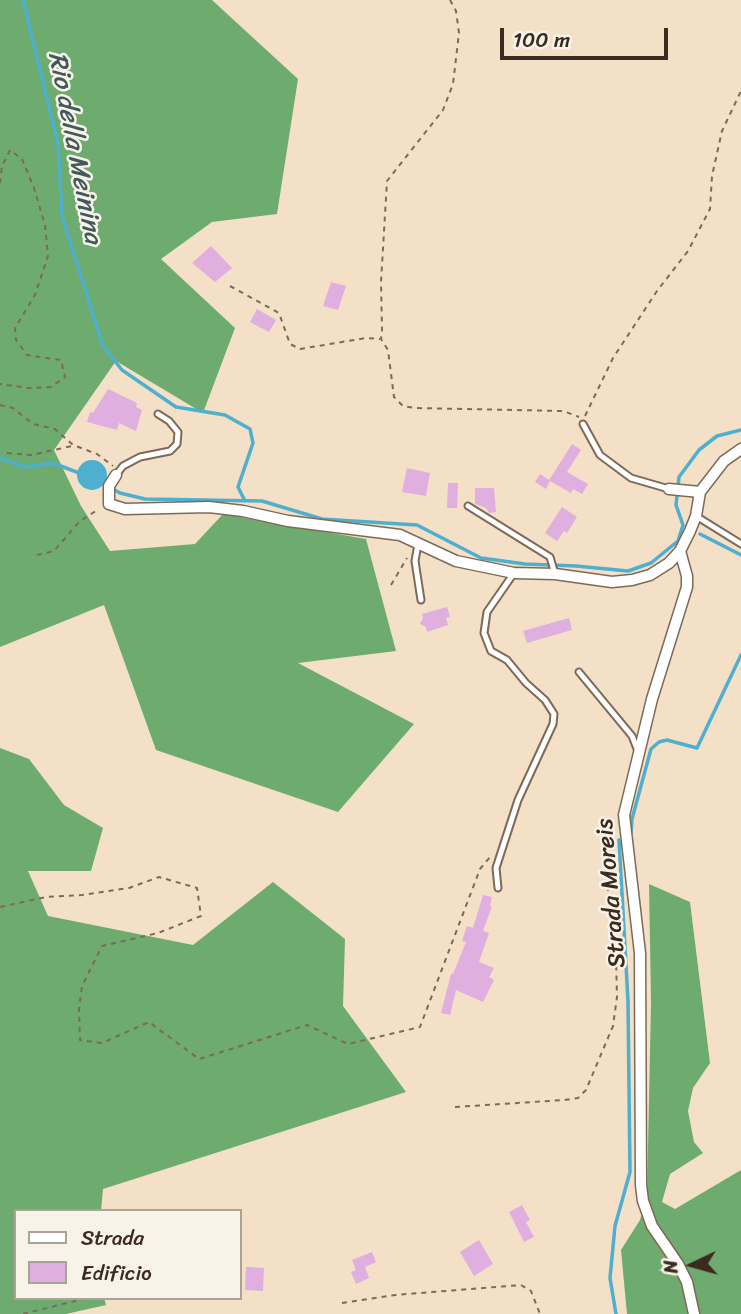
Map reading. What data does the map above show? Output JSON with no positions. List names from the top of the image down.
{
  "streets": {
    "street": ["Strada Moreis"]
  },
  "water": ["Rio della Meinina"],
  "legend": ["Strada", "Edificio"],
  "scale_bar": "100 m",
  "north": "left"
}
